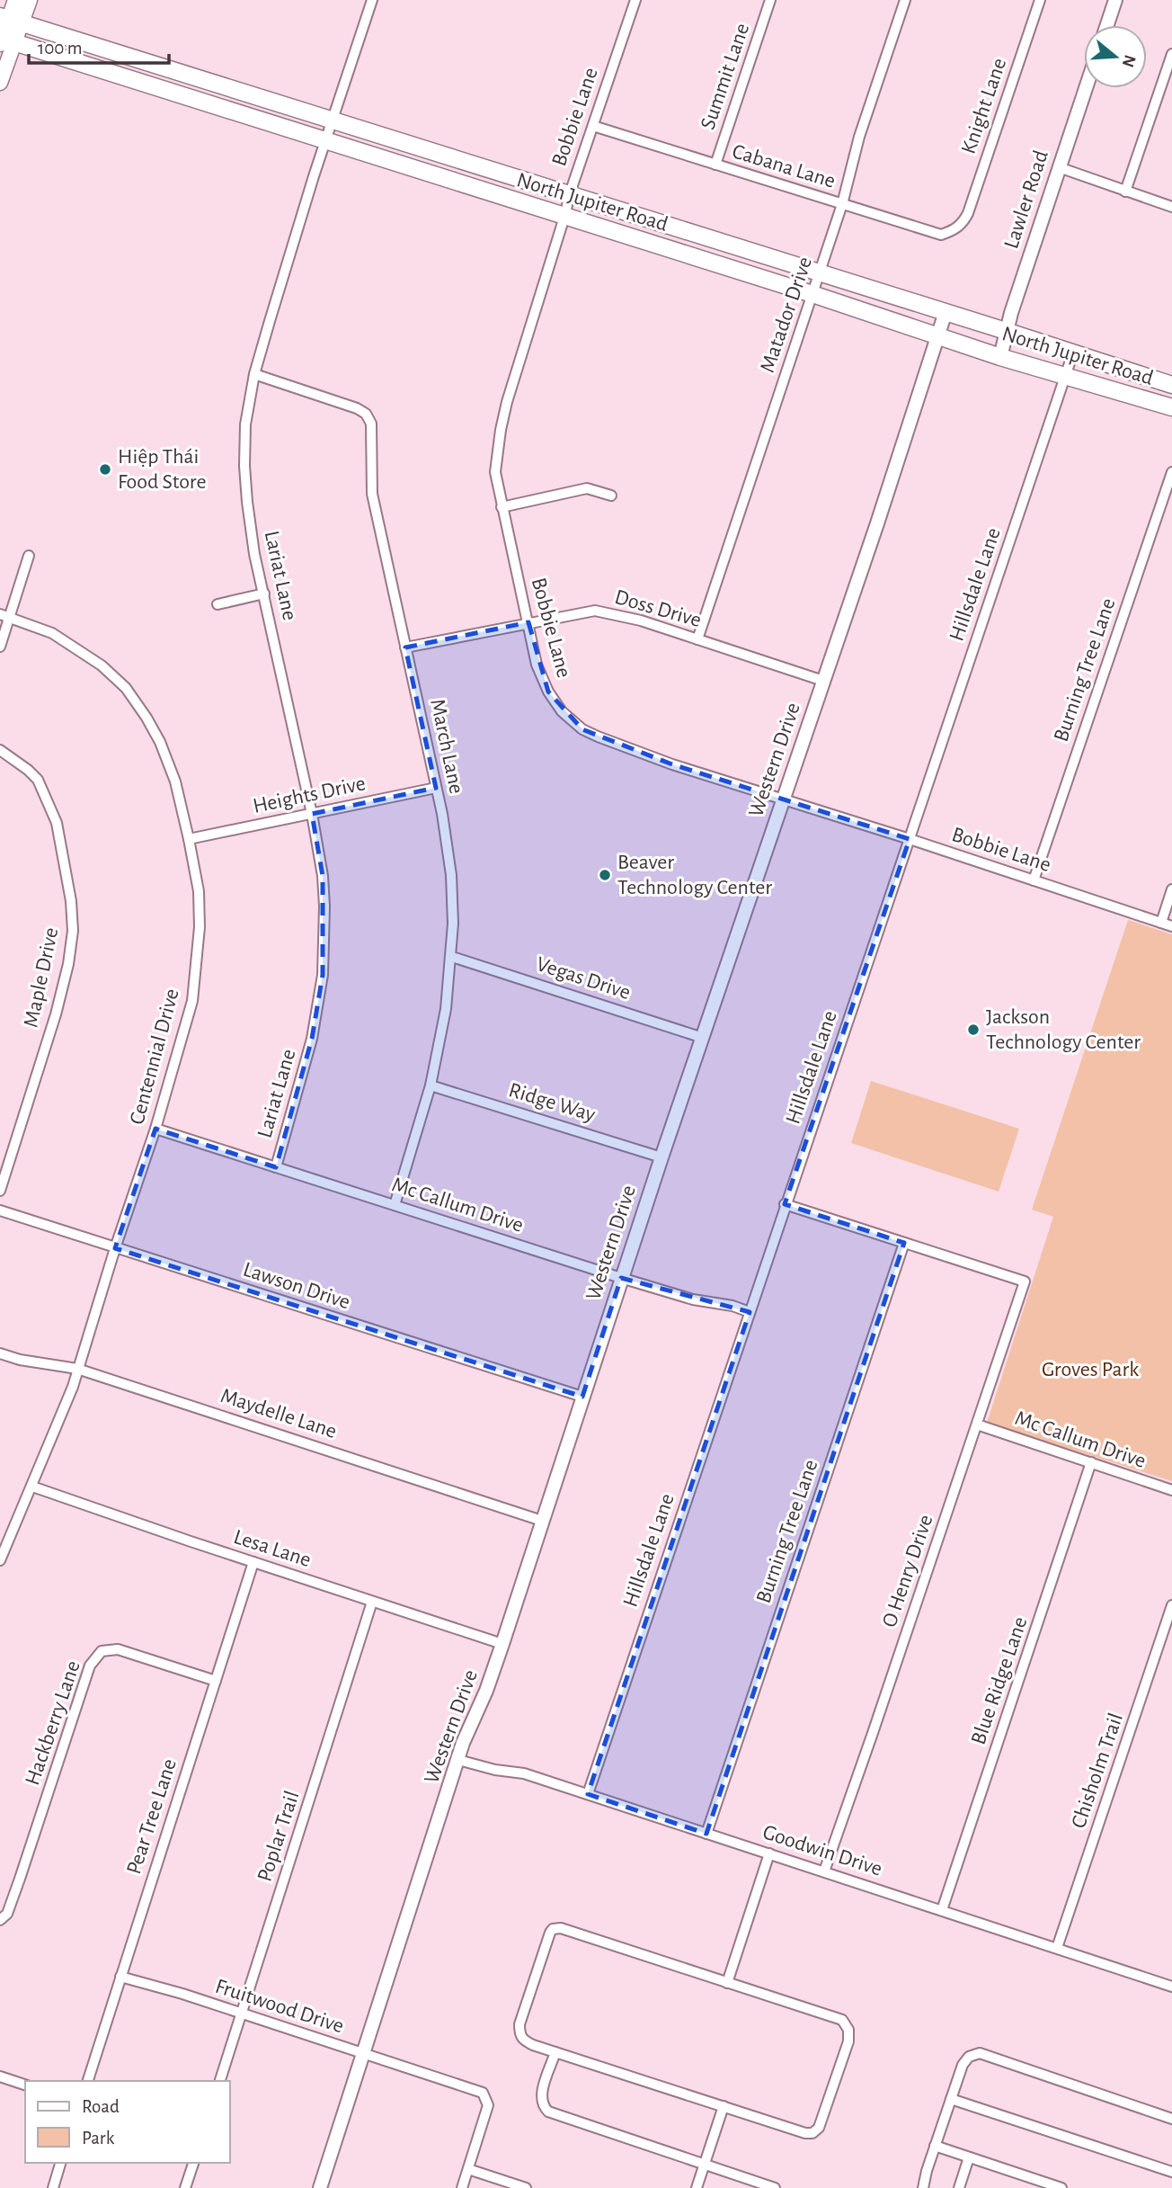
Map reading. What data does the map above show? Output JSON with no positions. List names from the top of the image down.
{
  "streets": {
    "main road": ["North Jupiter Road"],
    "street": [
      "Summit Lane",
      "Knight Lane",
      "Bobbie Lane",
      "Cabana Lane",
      "Lawler Road",
      "Matador Drive",
      "Lariat Lane",
      "Hillsdale Lane",
      "Doss Drive",
      "Burning Tree Lane",
      "March Lane",
      "Western Drive",
      "Heights Drive",
      "Maple Drive",
      "Vegas Drive",
      "Centennial Drive",
      "Ridge Way",
      "Mc Callum Drive",
      "Lawson Drive",
      "Maydelle Lane",
      "Lesa Lane",
      "O Henry Drive",
      "Blue Ridge Lane",
      "Hackberry Lane",
      "Chisholm Trail",
      "Pear Tree Lane",
      "Poplar Trail",
      "Goodwin Drive",
      "Fruitwood Drive"
    ]
  },
  "crossings": [
    ["Summit Lane", "Cabana Lane"],
    ["Knight Lane", "Cabana Lane"],
    ["Bobbie Lane", "Cabana Lane"],
    ["Bobbie Lane", "North Jupiter Road"],
    ["Bobbie Lane", "Hillsdale Lane"],
    ["Bobbie Lane", "Doss Drive"],
    ["Bobbie Lane", "Burning Tree Lane"],
    ["Bobbie Lane", "Western Drive"],
    ["Cabana Lane", "Matador Drive"],
    ["Lawler Road", "North Jupiter Road"],
    ["North Jupiter Road", "Matador Drive"],
    ["North Jupiter Road", "Lariat Lane"],
    ["North Jupiter Road", "Hillsdale Lane"],
    ["North Jupiter Road", "Western Drive"],
    ["Matador Drive", "Doss Drive"],
    ["Lariat Lane", "March Lane"],
    ["Lariat Lane", "Heights Drive"],
    ["Lariat Lane", "Mc Callum Drive"],
    ["Hillsdale Lane", "Mc Callum Drive"],
    ["Hillsdale Lane", "Goodwin Drive"],
    ["Doss Drive", "March Lane"],
    ["Doss Drive", "Western Drive"],
    ["Burning Tree Lane", "O Henry Drive"],
    ["Burning Tree Lane", "Goodwin Drive"],
    ["March Lane", "Heights Drive"],
    ["March Lane", "Vegas Drive"],
    ["March Lane", "Ridge Way"],
    ["March Lane", "Mc Callum Drive"],
    ["Western Drive", "Vegas Drive"],
    ["Western Drive", "Ridge Way"],
    ["Western Drive", "Mc Callum Drive"],
    ["Western Drive", "Lawson Drive"],
    ["Western Drive", "Maydelle Lane"],
    ["Western Drive", "Lesa Lane"],
    ["Western Drive", "Goodwin Drive"],
    ["Western Drive", "Fruitwood Drive"],
    ["Heights Drive", "Centennial Drive"],
    ["Centennial Drive", "Mc Callum Drive"],
    ["Centennial Drive", "Lawson Drive"],
    ["Centennial Drive", "Maydelle Lane"],
    ["Centennial Drive", "Lesa Lane"],
    ["Mc Callum Drive", "O Henry Drive"],
    ["Mc Callum Drive", "Blue Ridge Lane"],
    ["Lesa Lane", "Pear Tree Lane"],
    ["Lesa Lane", "Poplar Trail"],
    ["O Henry Drive", "Goodwin Drive"],
    ["Blue Ridge Lane", "Goodwin Drive"],
    ["Hackberry Lane", "Pear Tree Lane"],
    ["Chisholm Trail", "Goodwin Drive"],
    ["Pear Tree Lane", "Fruitwood Drive"],
    ["Poplar Trail", "Fruitwood Drive"]
  ],
  "parks": ["Groves Park"],
  "places": ["Hiệp Thái Food Store", "Beaver Technology Center", "Jackson Technology Center"],
  "legend": ["Road", "Park"],
  "scale_bar": "100 m",
  "north": "right"
}
